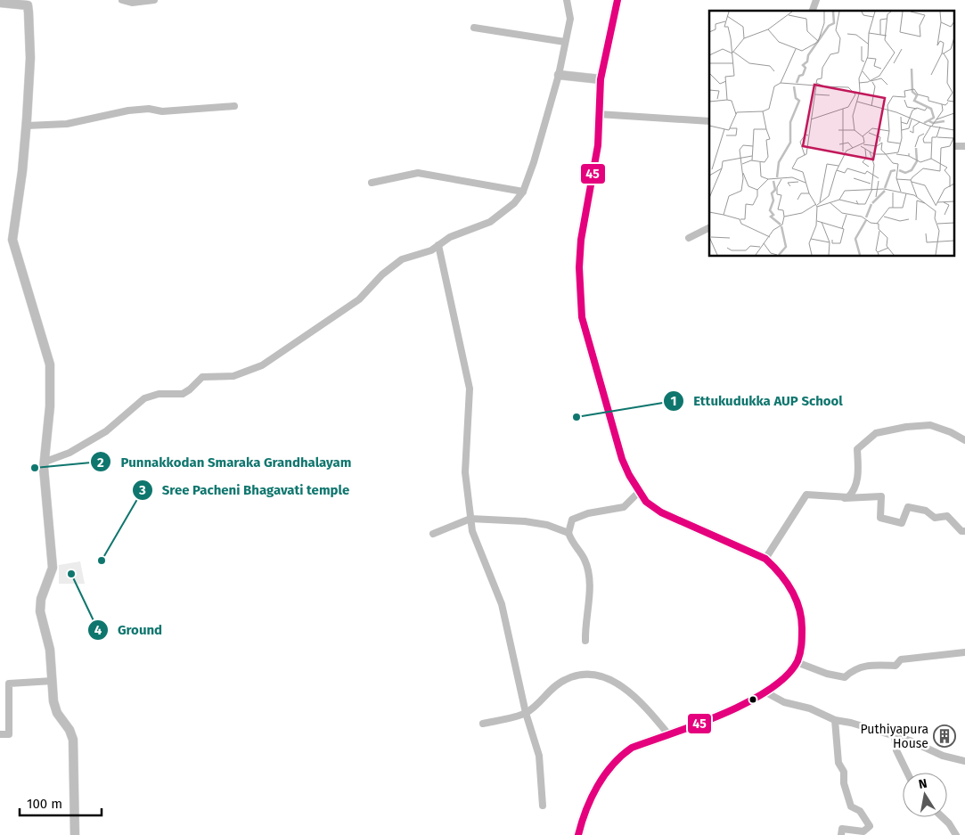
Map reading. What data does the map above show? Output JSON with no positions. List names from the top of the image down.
{
  "places": {
    "other": [
      "Ettukudukka AUP School",
      "Punnakkodan Smaraka Grandhalayam",
      "Sree Pacheni Bhagavati temple",
      "Ground"
    ],
    "building": ["Puthiyapura House"]
  },
  "lines": ["transit line 45"],
  "scale_bar": "100 m",
  "north": "top"
}
